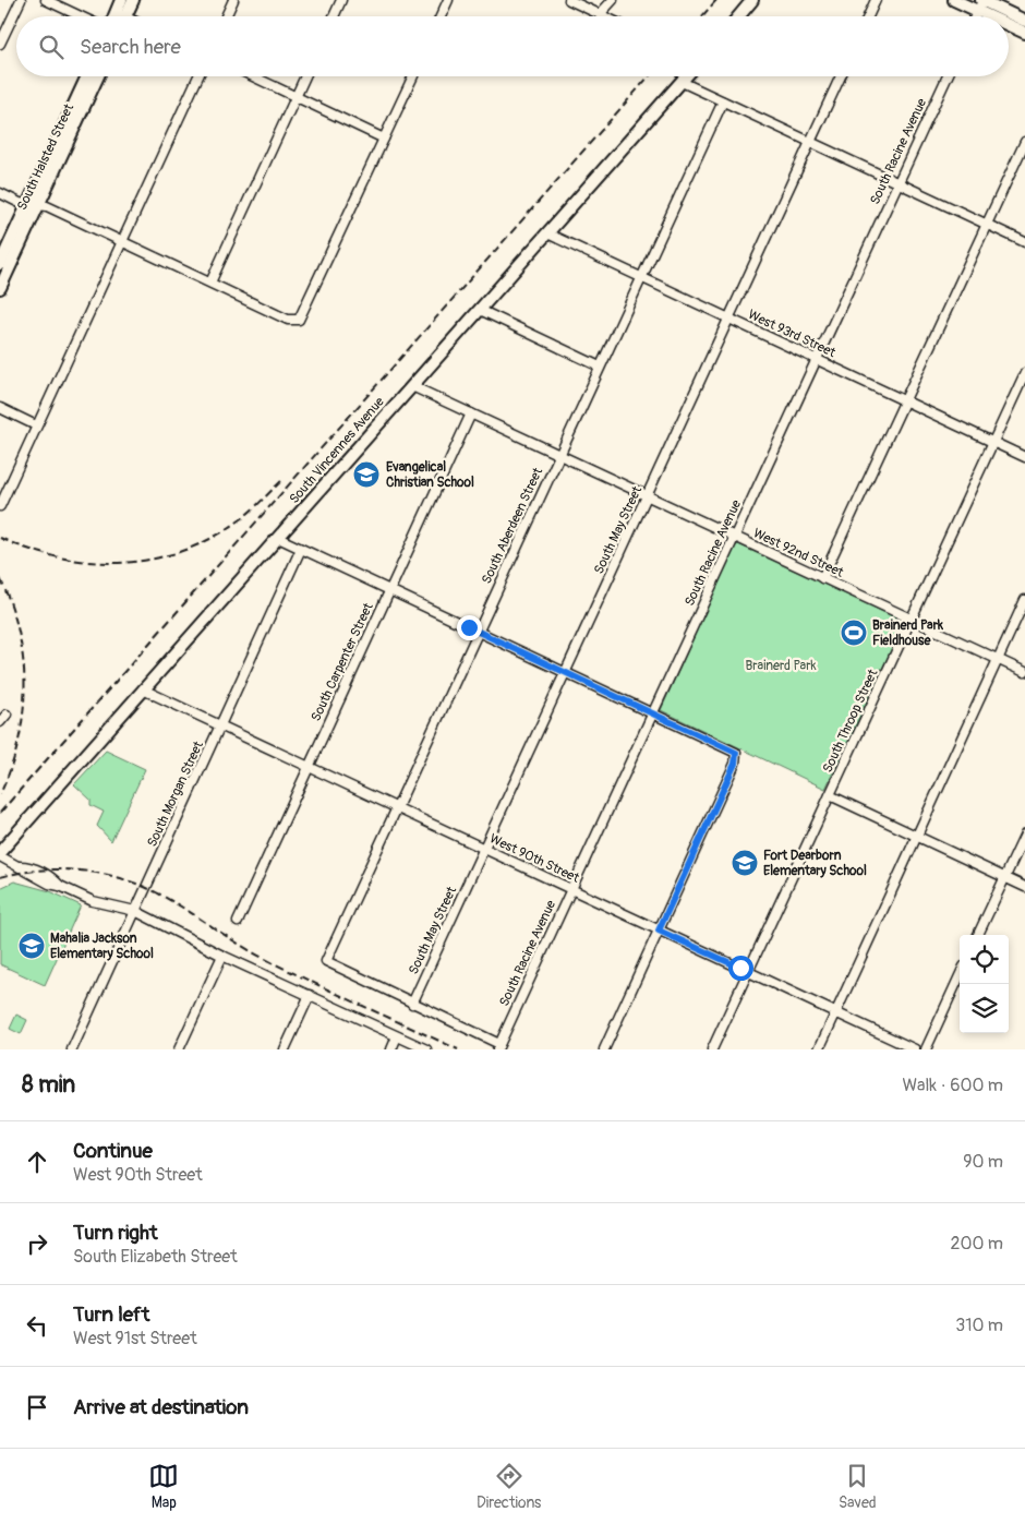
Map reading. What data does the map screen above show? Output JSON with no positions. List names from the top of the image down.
{
  "streets": {
    "main road": ["South Halsted Street", "South Vincennes Avenue"],
    "street": [
      "South Racine Avenue",
      "West 93rd Street",
      "South Aberdeen Street",
      "South May Street",
      "West 92nd Street",
      "South Carpenter Street",
      "South Throop Street",
      "South Morgan Street",
      "West 90th Street"
    ]
  },
  "crossings": [
    ["South Racine Avenue", "West 93rd Street"],
    ["South Racine Avenue", "West 92nd Street"],
    ["South Racine Avenue", "West 90th Street"],
    ["West 93rd Street", "South Vincennes Avenue"],
    ["West 93rd Street", "South Aberdeen Street"],
    ["West 93rd Street", "South May Street"],
    ["West 93rd Street", "South Throop Street"],
    ["South Vincennes Avenue", "West 92nd Street"],
    ["South Vincennes Avenue", "West 90th Street"],
    ["South Aberdeen Street", "South May Street"],
    ["South Aberdeen Street", "West 92nd Street"],
    ["South Aberdeen Street", "West 90th Street"],
    ["South May Street", "West 92nd Street"],
    ["South May Street", "West 90th Street"],
    ["West 92nd Street", "South Carpenter Street"],
    ["West 92nd Street", "South Throop Street"],
    ["South Carpenter Street", "West 90th Street"],
    ["South Throop Street", "West 90th Street"],
    ["South Morgan Street", "West 90th Street"]
  ],
  "parks": ["Brainerd Park"],
  "places": {
    "school or university": ["Evangelical Christian School", "Fort Dearborn Elementary School", "Mahalia Jackson Elementary School"],
    "sports": ["Brainerd Park Fieldhouse"]
  },
  "page": {
    "search": "Search here",
    "heading": ["8 min", "Walk · 600 m"],
    "list": [
      ["Continue", "West 90th Street", "90 m"],
      ["Turn right", "South Elizabeth Street", "200 m"],
      ["Turn left", "West 91st Street", "310 m"],
      "Arrive at destination"
    ],
    "nav": ["Map", "Directions", "Saved"]
  }
}
